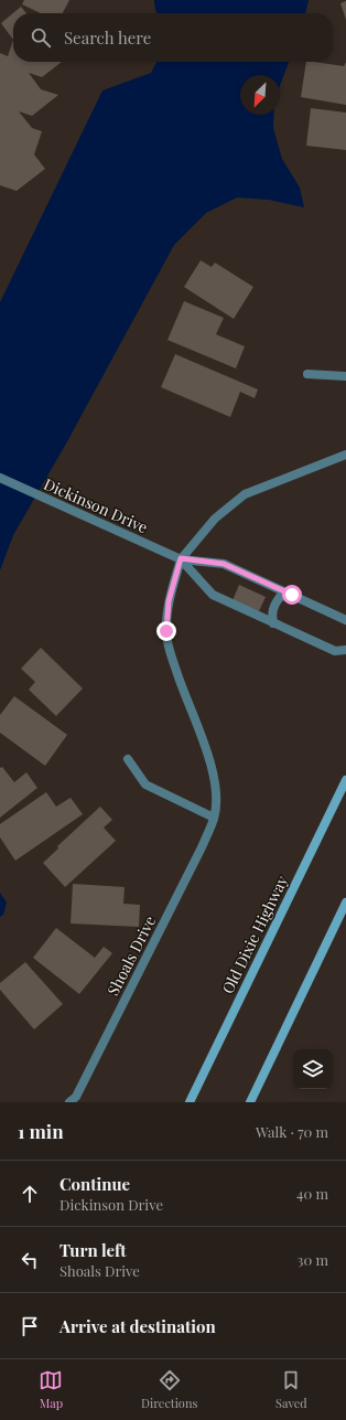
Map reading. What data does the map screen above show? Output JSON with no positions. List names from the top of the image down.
{
  "streets": {
    "main road": ["Old Dixie Highway"],
    "street": ["Dickinson Drive", "Shoals Drive"]
  },
  "crossings": [
    ["Dickinson Drive", "Shoals Drive"]
  ],
  "north": "bottom left",
  "page": {
    "search": "Search here",
    "heading": ["1 min", "Walk · 70 m"],
    "list": [
      ["Continue", "Dickinson Drive", "40 m"],
      ["Turn left", "Shoals Drive", "30 m"],
      "Arrive at destination"
    ],
    "nav": ["Map", "Directions", "Saved"]
  }
}
